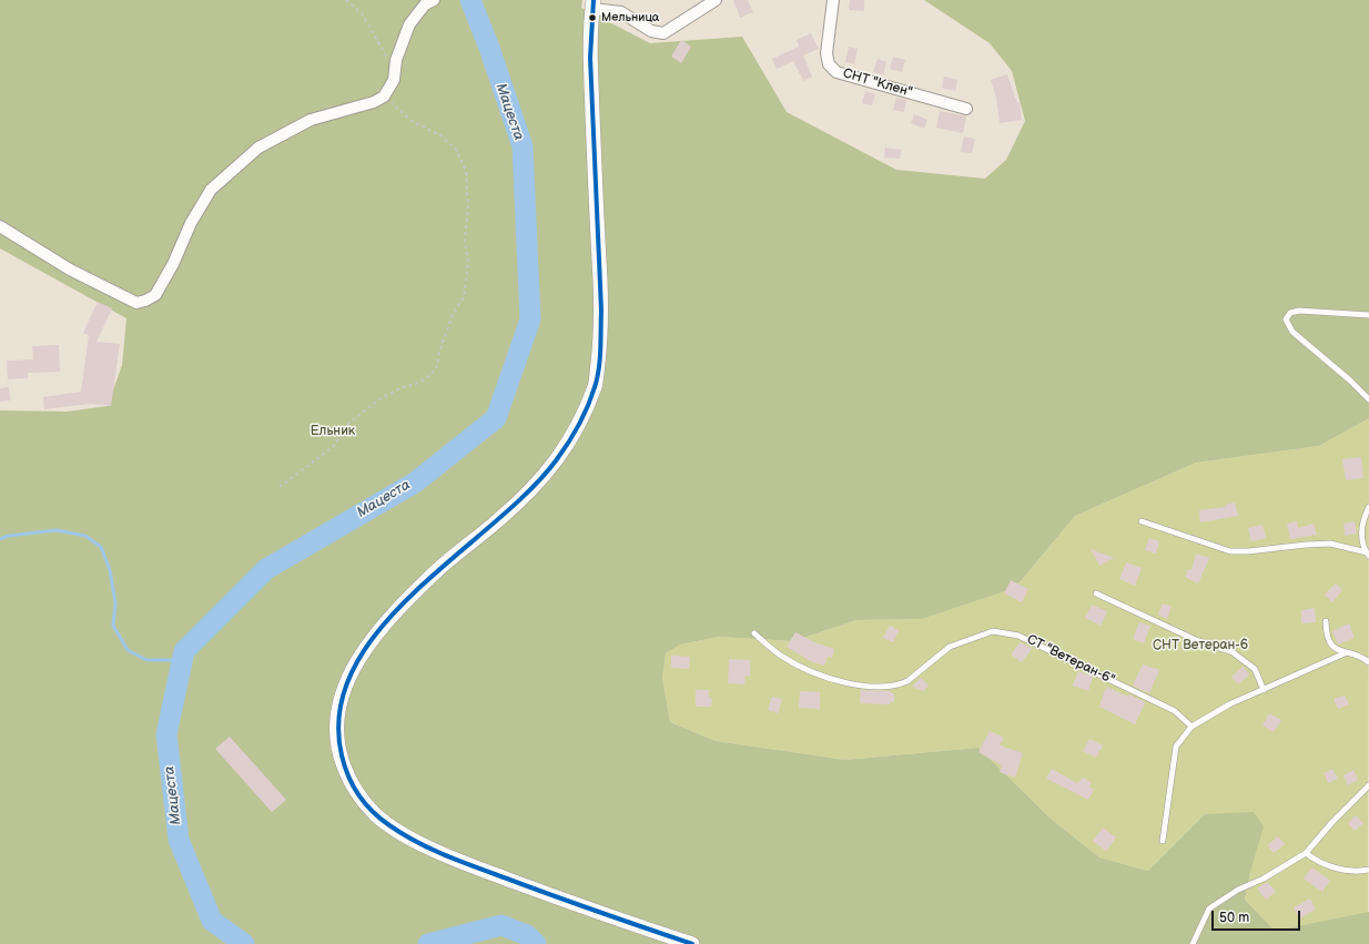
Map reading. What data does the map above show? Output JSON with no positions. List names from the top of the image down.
{
  "streets": {
    "street": ["СНТ \"Клен\""],
    "lane": ["СТ \"Ветеран-6\""]
  },
  "water": ["Мацеста"],
  "parks": ["Ельник", "СНТ Ветеран-6"],
  "places": ["Мельница"],
  "scale_bar": "50 m"
}
